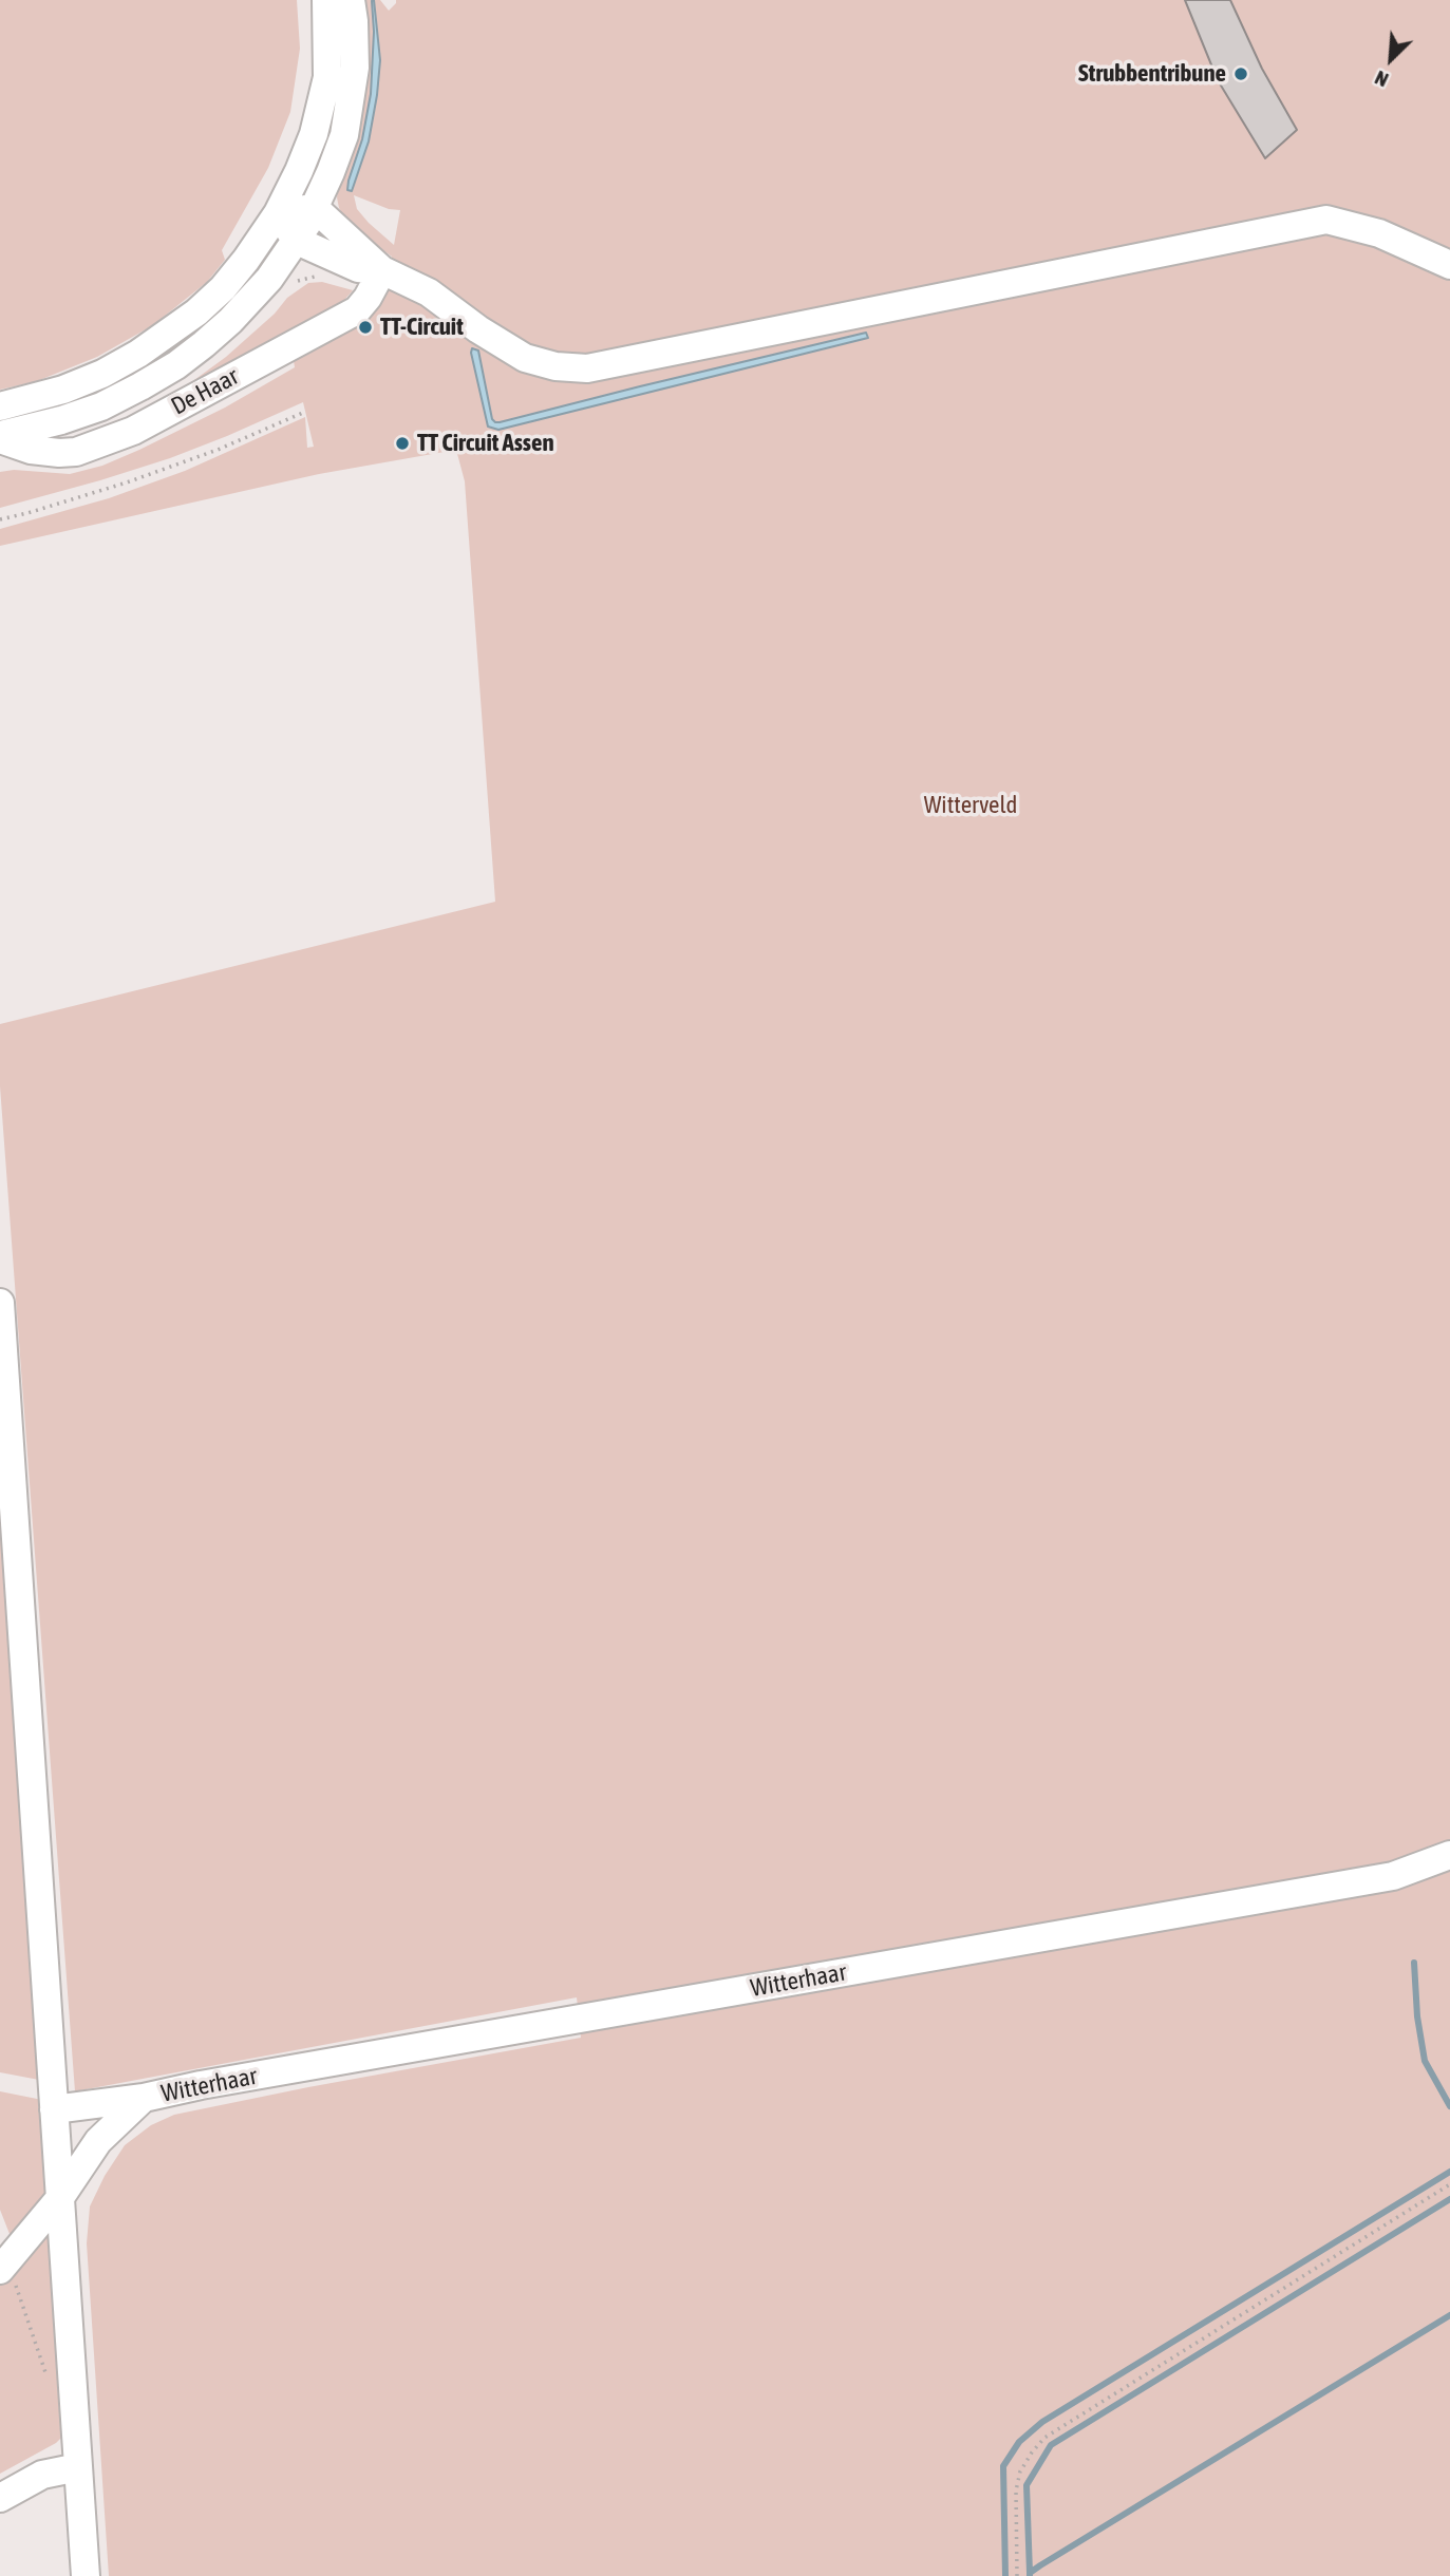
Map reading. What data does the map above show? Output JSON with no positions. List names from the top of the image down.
{
  "streets": {
    "street": ["De Haar", "Witterhaar"]
  },
  "parks": ["Witterveld"],
  "places": ["Strubbentribune", "TT-Circuit", "TT Circuit Assen"],
  "north": "bottom left"
}
